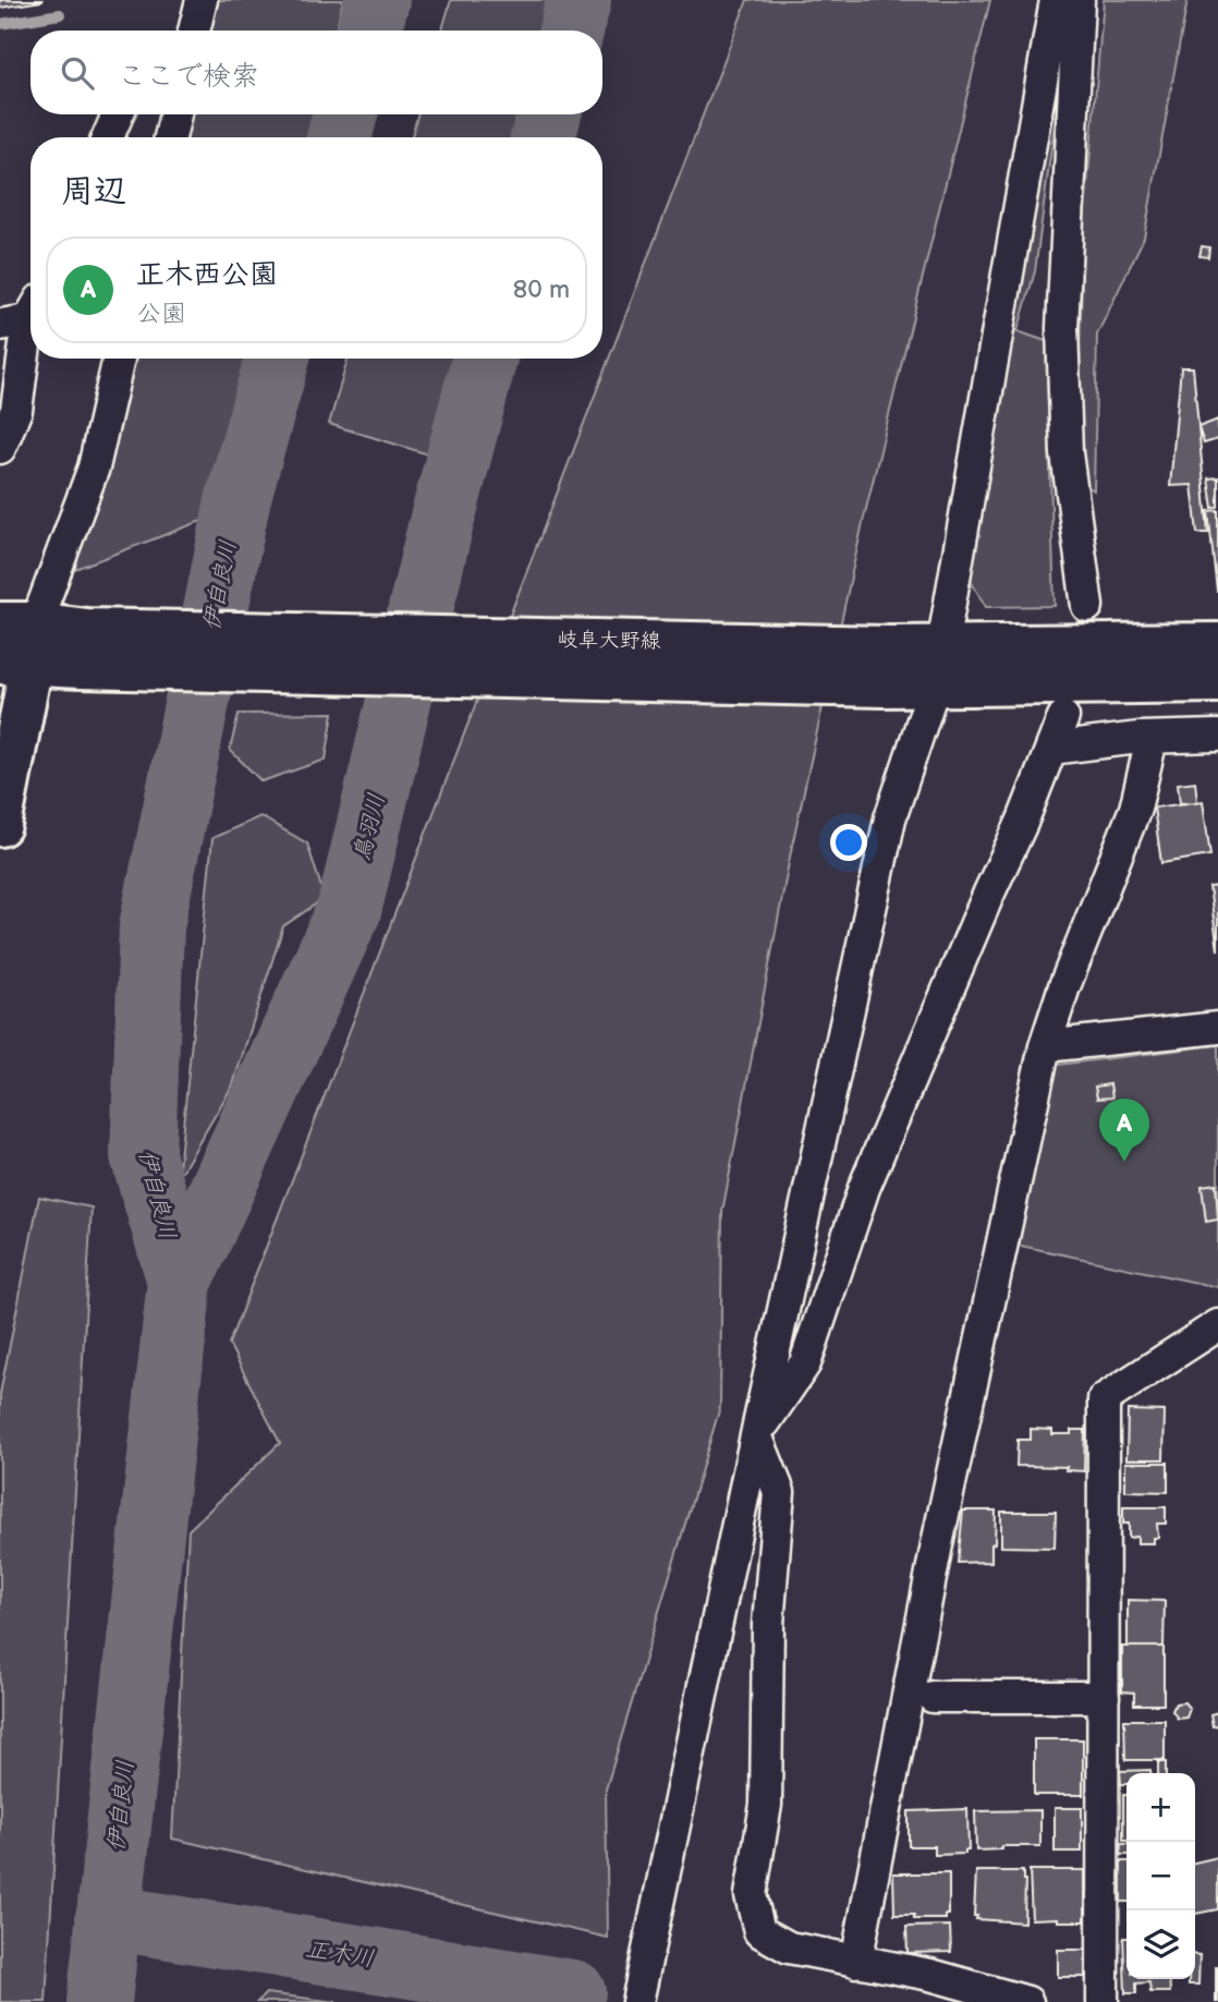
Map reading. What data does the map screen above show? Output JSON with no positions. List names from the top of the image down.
{
  "streets": {
    "main road": ["岐阜大野線"]
  },
  "water": ["伊自良川", "鳥羽川", "正木川"],
  "page": {
    "search": "ここで検索",
    "heading": "周辺",
    "list": [
      {
        "mark": "A",
        "name": "正木西公園",
        "note": "公園",
        "value": "80 m"
      }
    ],
    "pins": "A",
    "map_buttons": ["+", "−"]
  }
}
